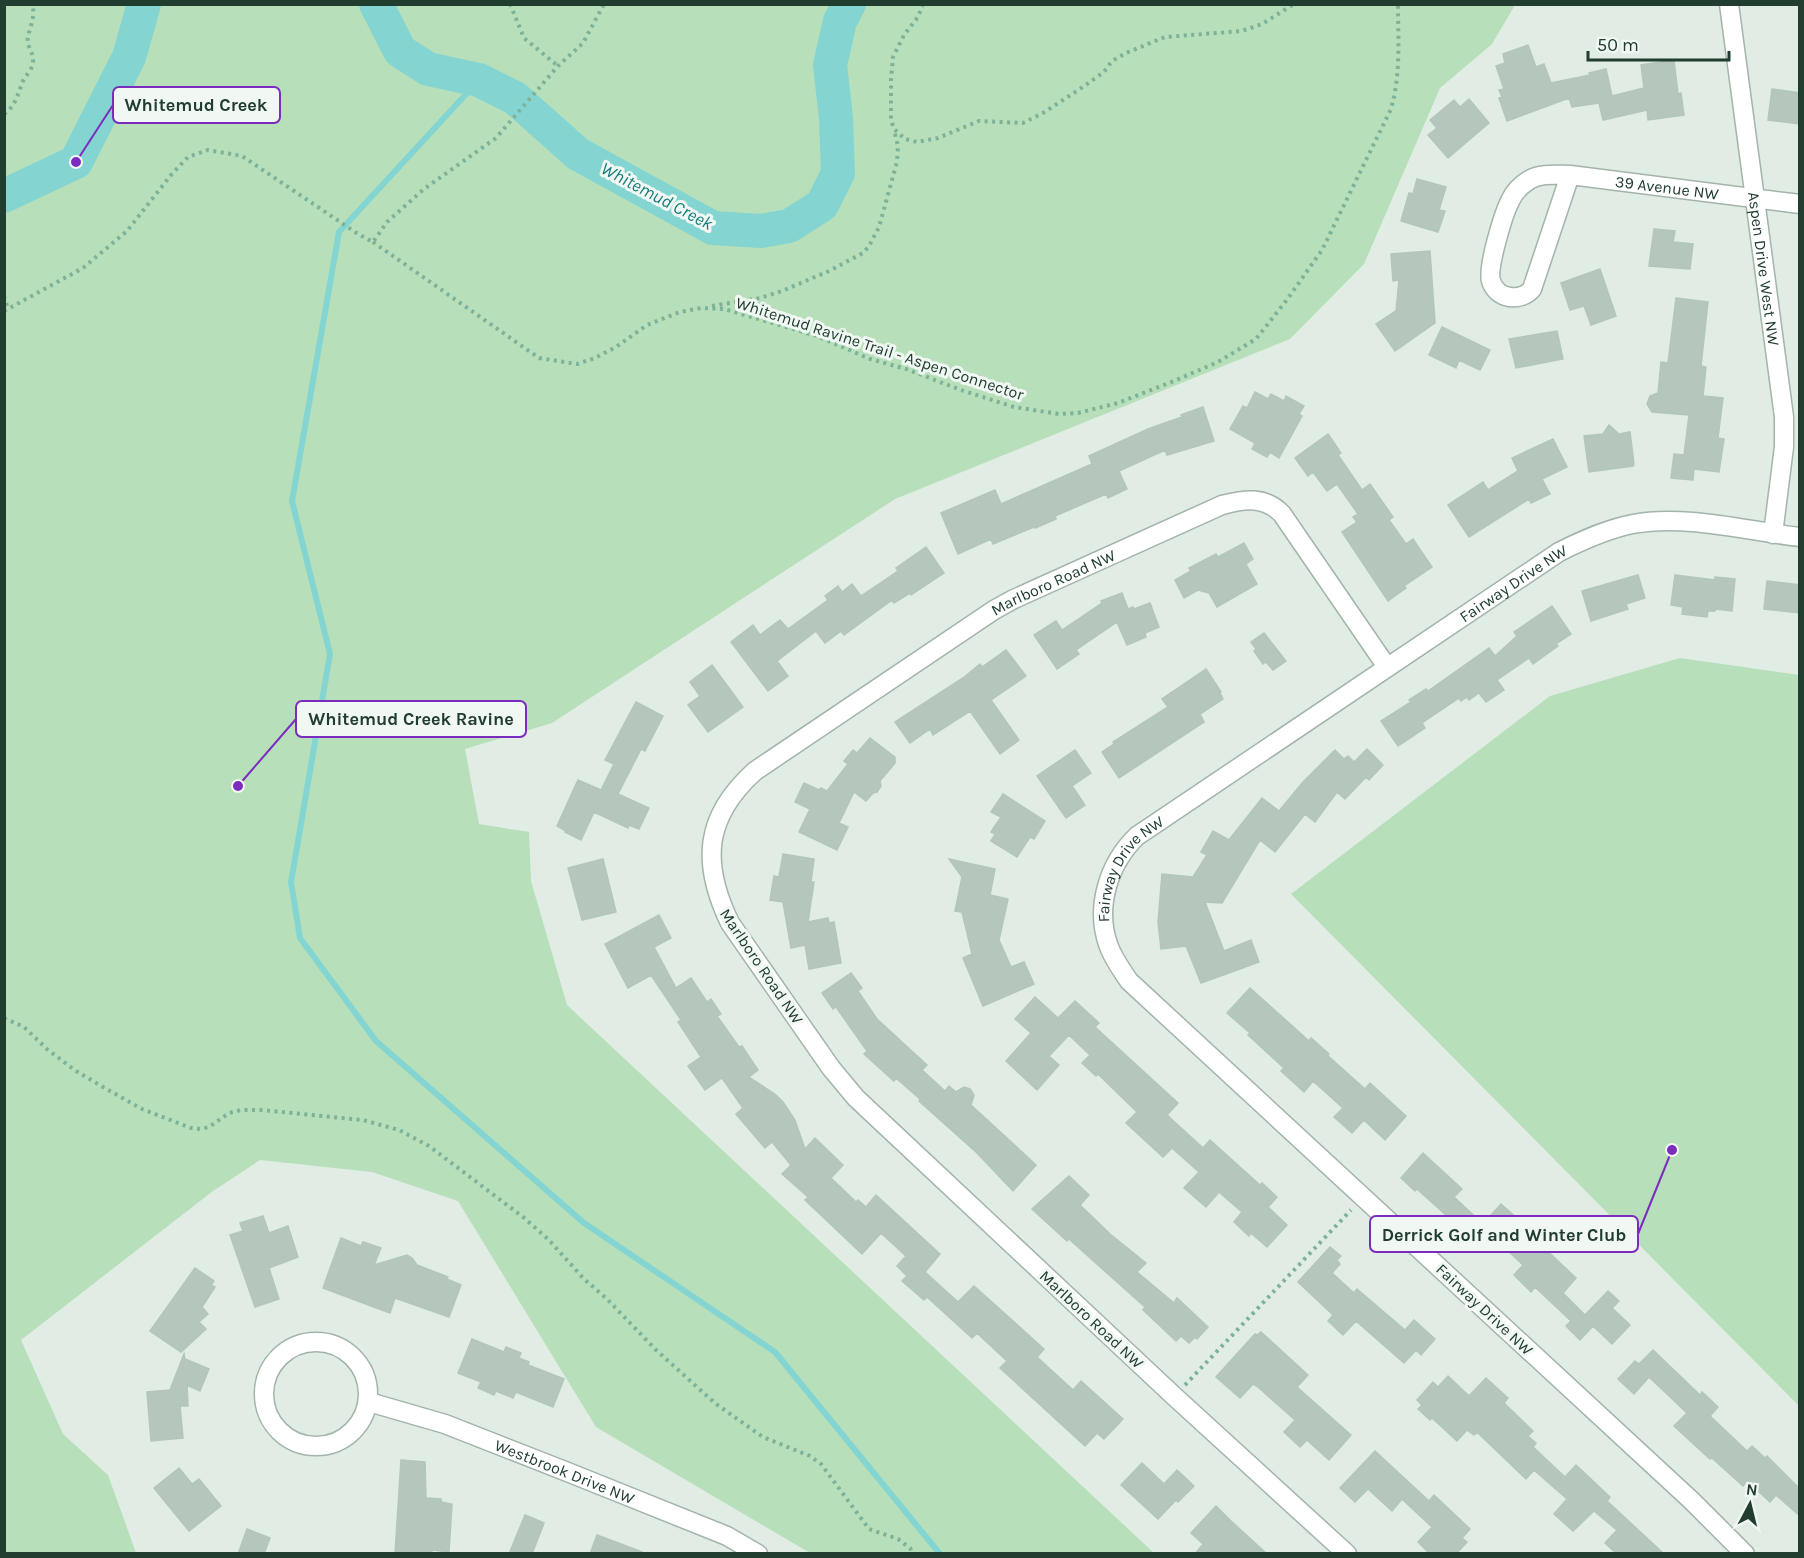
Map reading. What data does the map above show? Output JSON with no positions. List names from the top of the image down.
{
  "streets": {
    "street": [
      "39 Avenue NW",
      "Aspen Drive West NW",
      "Marlboro Road NW",
      "Fairway Drive NW",
      "Westbrook Drive NW"
    ],
    "path": ["Whitemud Ravine Trail - Aspen Connector"]
  },
  "crossings": [
    ["39 Avenue NW", "Aspen Drive West NW"],
    ["Aspen Drive West NW", "Fairway Drive NW"],
    ["Marlboro Road NW", "Fairway Drive NW"]
  ],
  "water": ["Whitemud Creek"],
  "places": ["Whitemud Creek", "Whitemud Creek Ravine", "Derrick Golf and Winter Club"],
  "scale_bar": "50 m",
  "north": "top"
}
